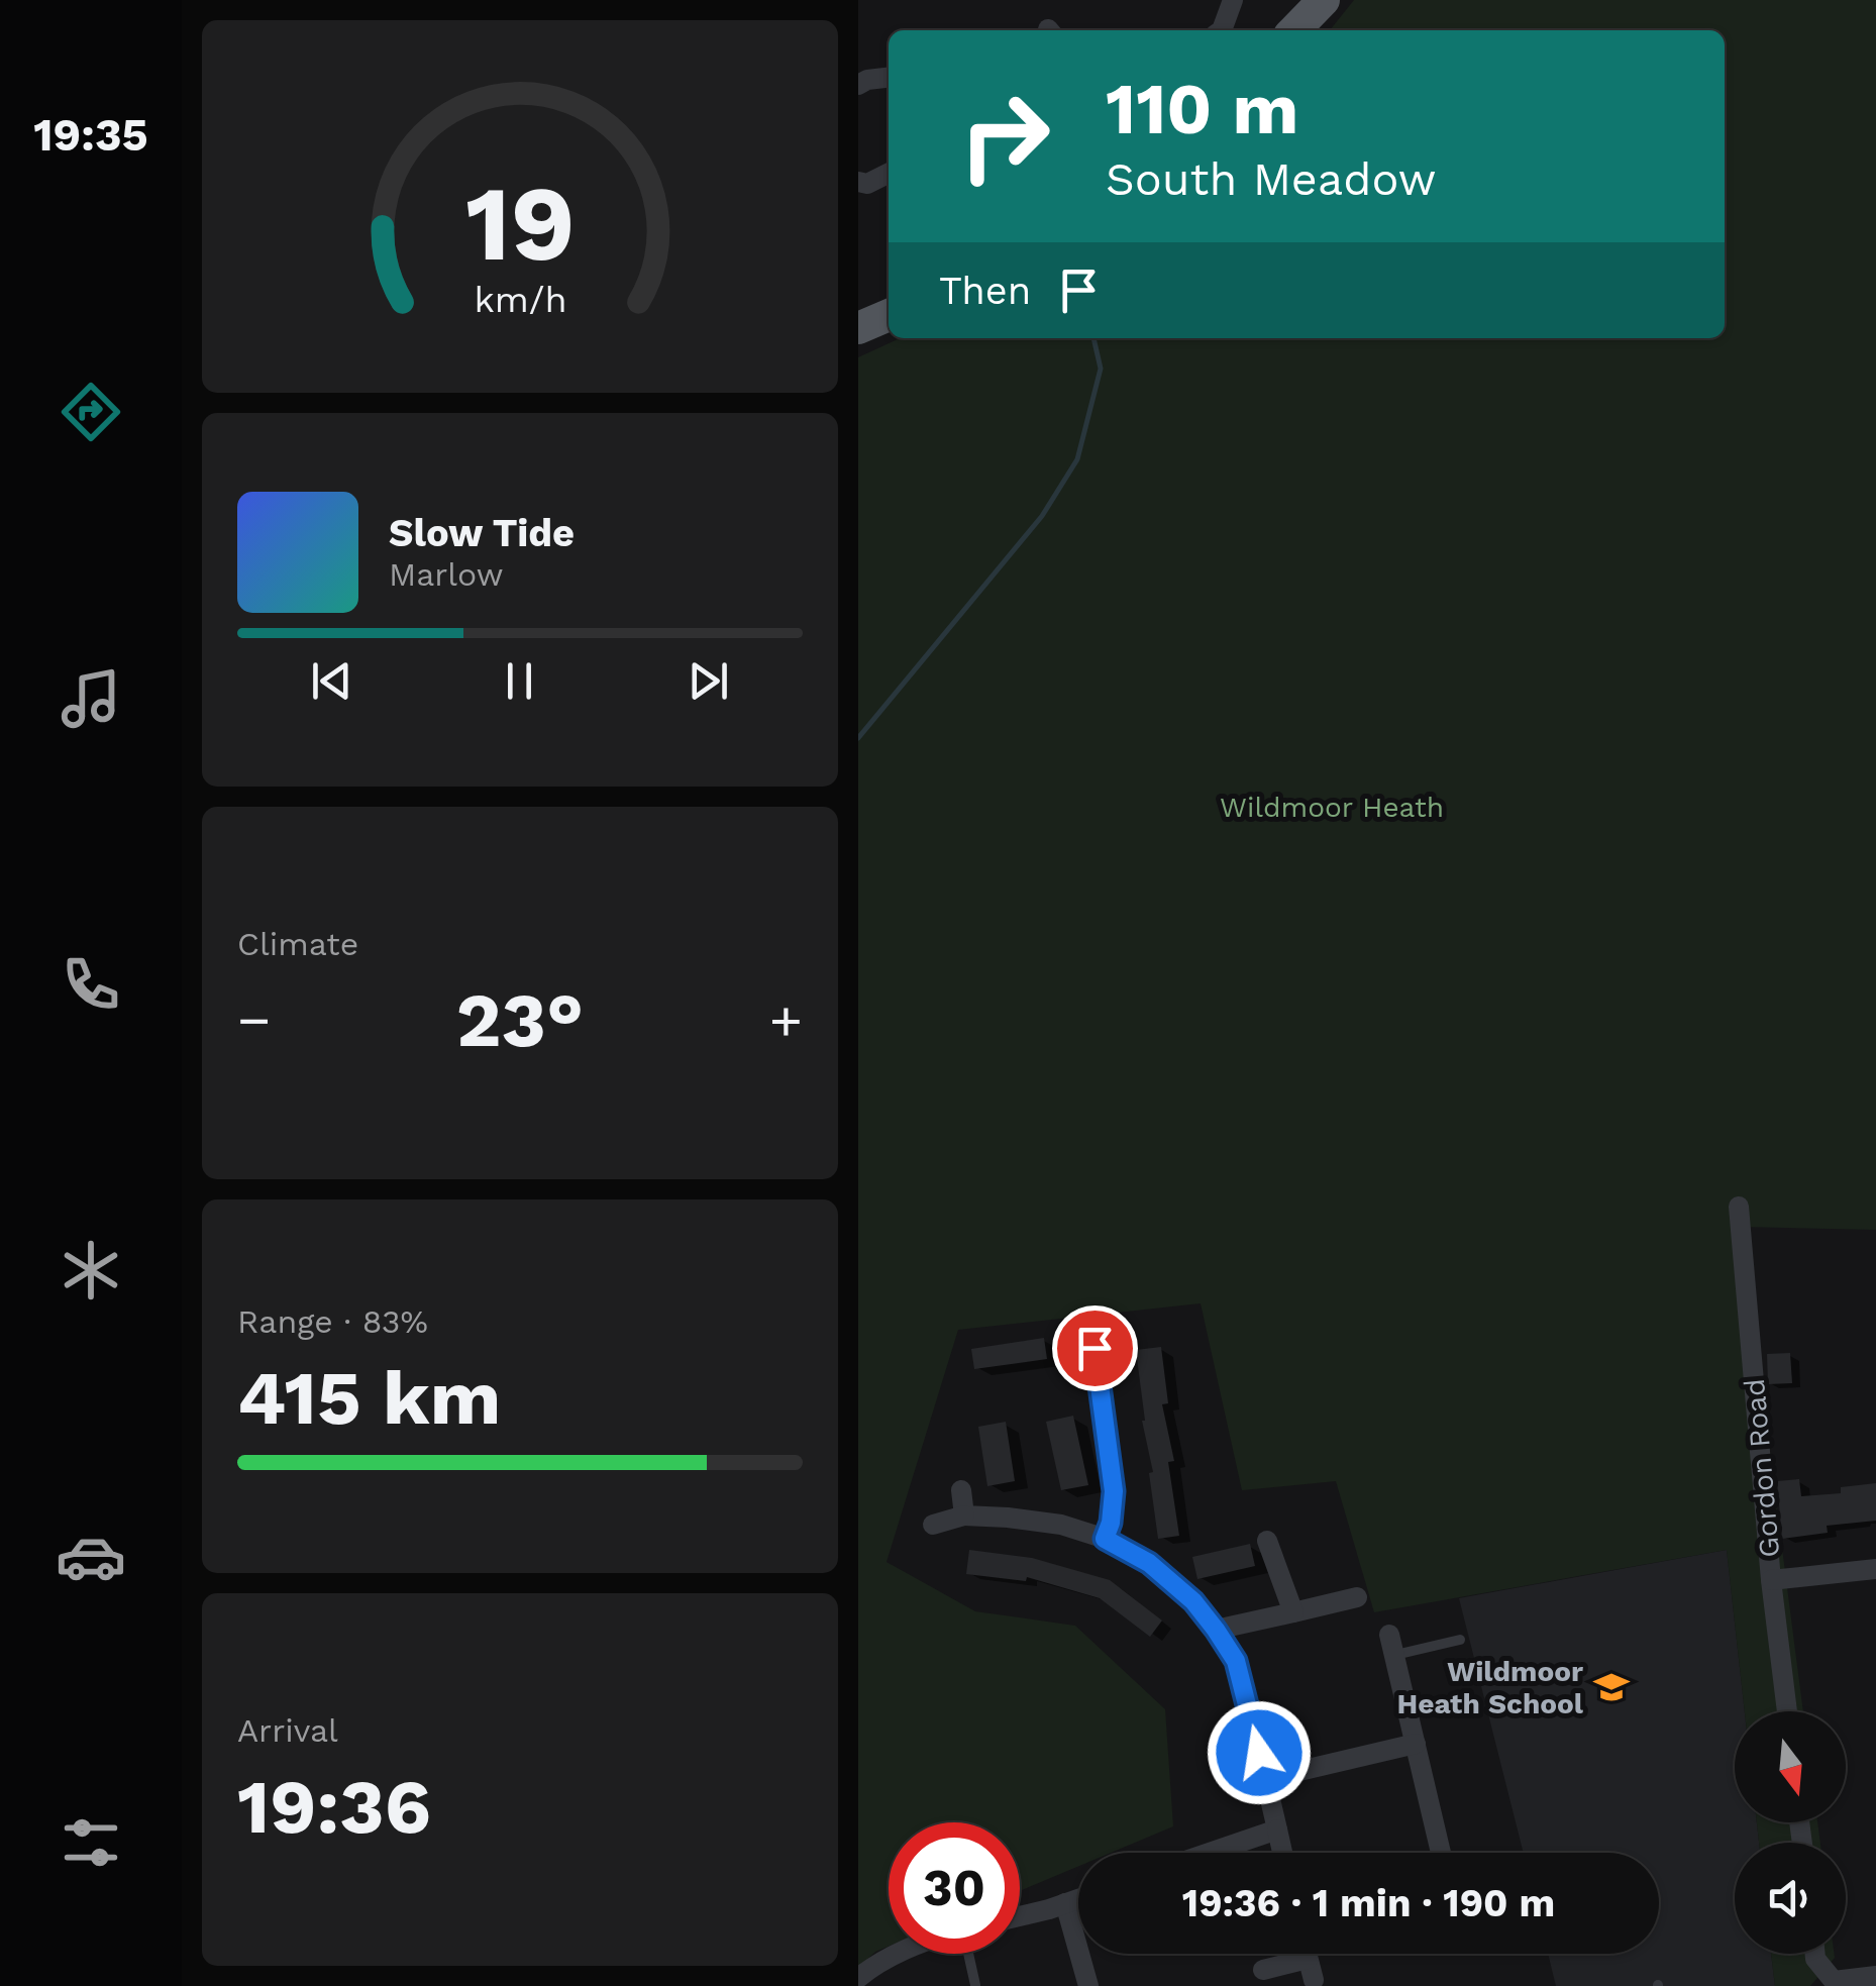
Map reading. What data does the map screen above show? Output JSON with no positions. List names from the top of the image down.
{
  "streets": {
    "street": ["Gordon Road"]
  },
  "parks": ["Wildmoor Heath"],
  "places": {
    "school or university": ["Wildmoor Heath School"]
  },
  "north": "bottom",
  "page": {
    "tabs": "19:35",
    "turn": ["110 m", "South Meadow"],
    "then": "Then",
    "song": ["Slow Tide", "Marlow"],
    "tile": [
      "Climate",
      ["Range · 83%", "415 km"],
      ["Arrival", "19:36"]
    ],
    "heat": ["−", "23°", "+"],
    "limit": "30",
    "trip": "19:36 · 1 min · 190 m",
    "gauge": ["19", "km/h"]
  }
}
